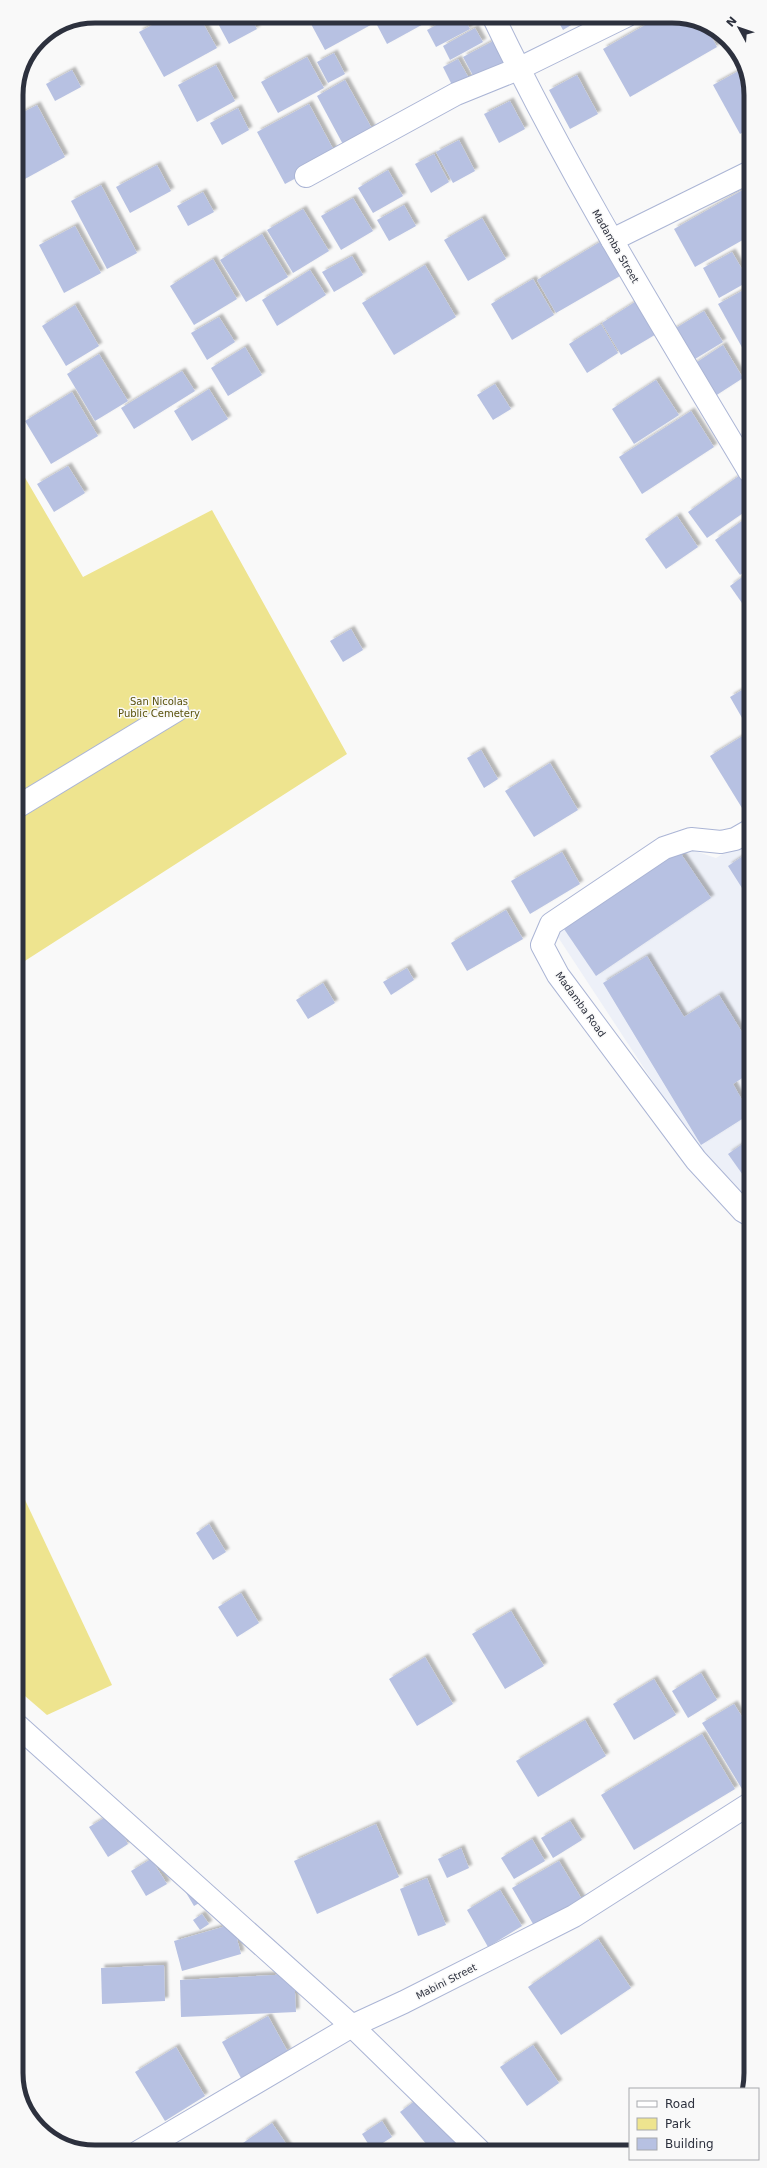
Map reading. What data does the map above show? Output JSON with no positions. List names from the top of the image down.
{
  "streets": {
    "street": ["Madamba Street", "Madamba Road", "Mabini Street"]
  },
  "parks": ["San Nicolas Public Cemetery"],
  "legend": ["Road", "Park", "Building"],
  "north": "top left"
}
